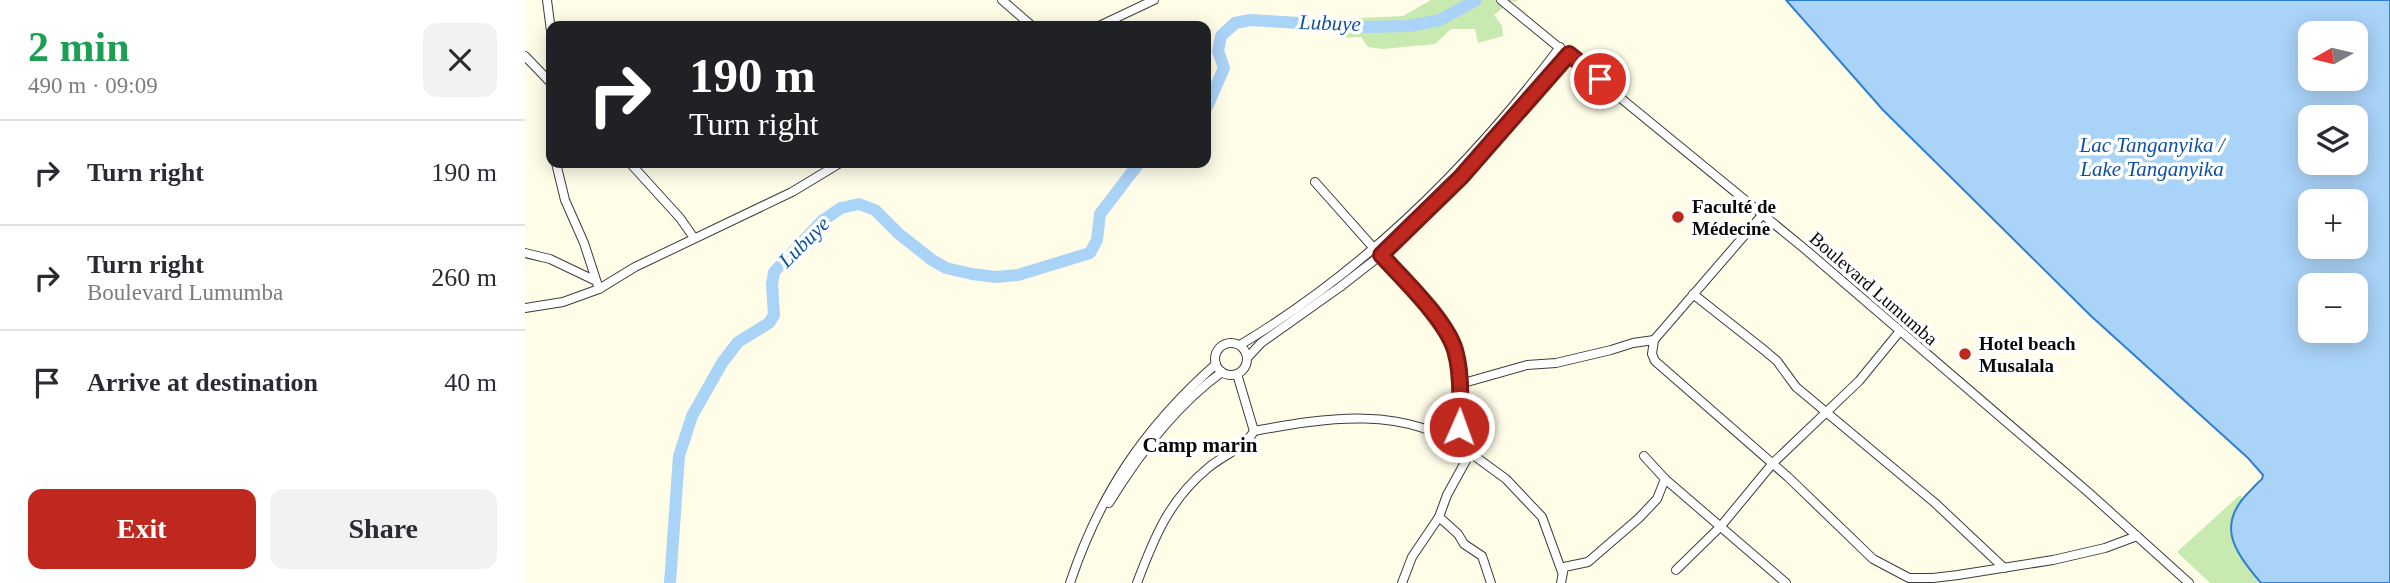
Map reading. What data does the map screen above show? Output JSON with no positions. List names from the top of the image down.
{
  "streets": {
    "street": ["Boulevard Lumumba"]
  },
  "districts": ["Camp marin"],
  "water": ["Lubuye", "Lac Tanganyika / Lake Tanganyika"],
  "places": ["Faculté de Médecine", "Hotel beach Musalala"],
  "north": "left",
  "page": {
    "heading": ["2 min", "490 m · 09:09"],
    "map_buttons": ["+", "−"],
    "turn": ["190 m", "Turn right"],
    "list": [
      {
        "name": "Turn right",
        "value": "190 m"
      },
      {
        "name": "Turn right",
        "note": "Boulevard Lumumba",
        "value": "260 m"
      },
      {
        "name": "Arrive at destination",
        "value": "40 m"
      }
    ],
    "buttons": ["Exit", "Share"]
  }
}
